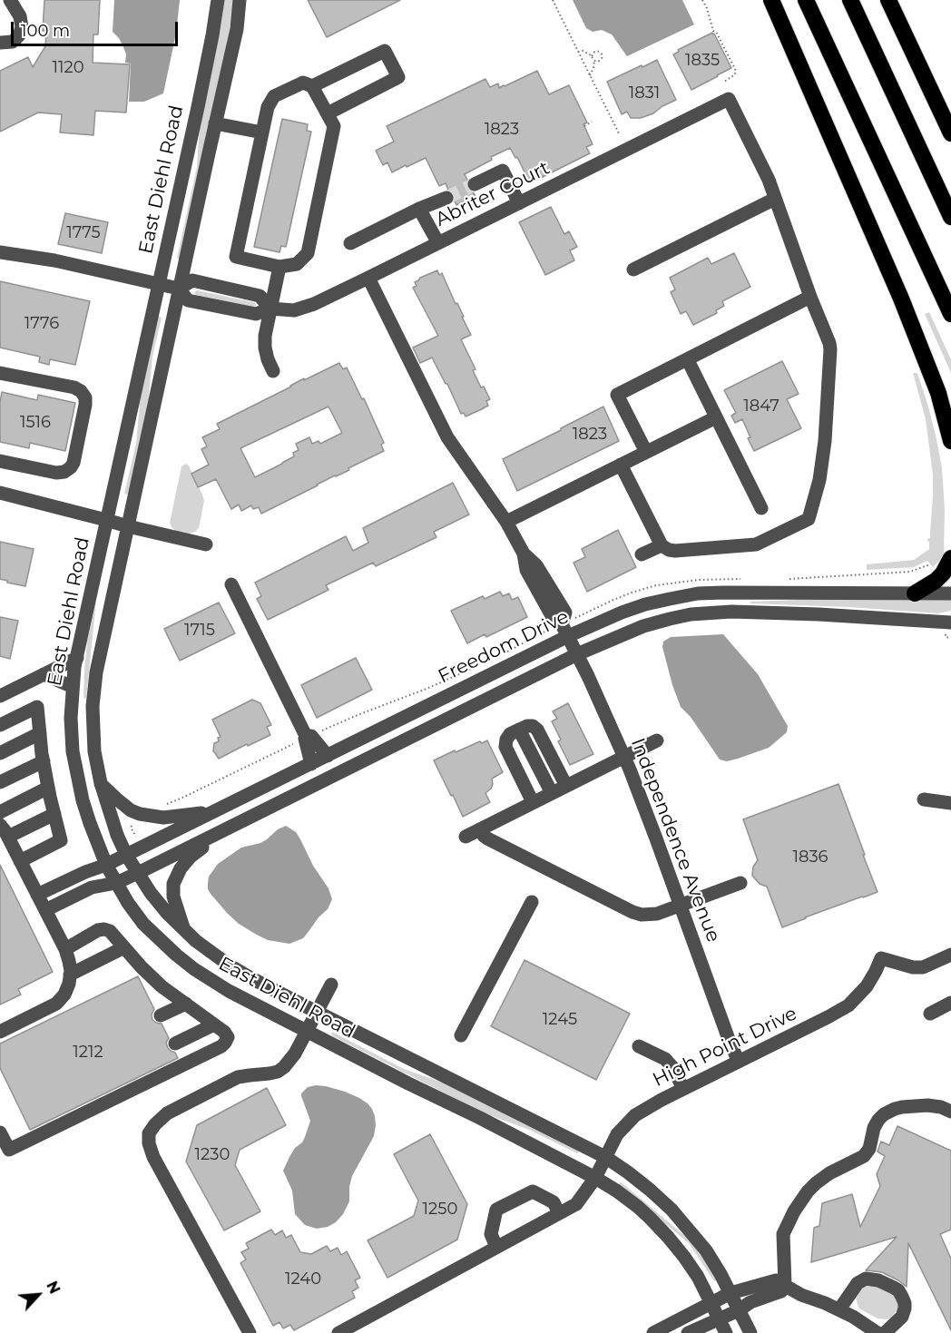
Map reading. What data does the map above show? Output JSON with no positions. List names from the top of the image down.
{
  "streets": {
    "street": [
      "East Diehl Road",
      "Abriter Court",
      "Freedom Drive",
      "Independence Avenue",
      "High Point Drive"
    ]
  },
  "crossings": [
    ["East Diehl Road", "Abriter Court"],
    ["East Diehl Road", "Freedom Drive"],
    ["East Diehl Road", "High Point Drive"],
    ["Abriter Court", "Independence Avenue"],
    ["Freedom Drive", "Independence Avenue"],
    ["Independence Avenue", "High Point Drive"]
  ],
  "house_numbers": [
    "1835",
    "1120",
    "1831",
    "1823",
    "1775",
    "1776",
    "1847",
    "1516",
    "1823",
    "1715",
    "1836",
    "1245",
    "1212",
    "1230",
    "1250",
    "1240"
  ],
  "scale_bar": "100 m",
  "north": "top right"
}
